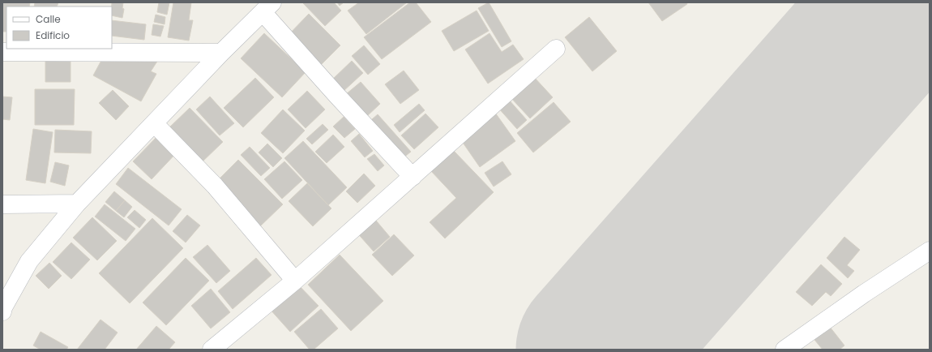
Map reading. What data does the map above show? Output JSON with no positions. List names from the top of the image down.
{
  "legend": ["Calle", "Edificio"]
}
